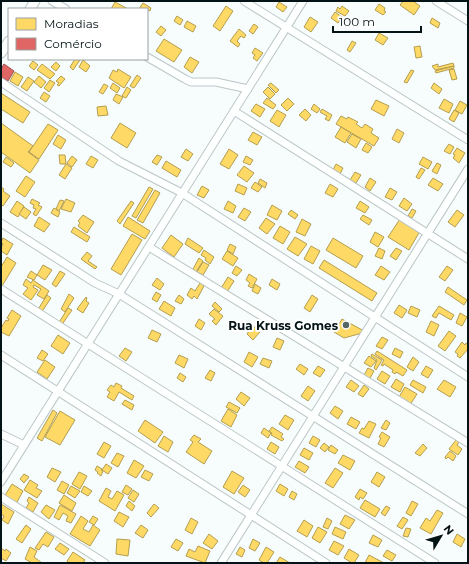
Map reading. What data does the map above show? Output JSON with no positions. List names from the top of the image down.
{
  "places": ["Rua Kruss Gomes"],
  "legend": ["Moradias", "Comércio"],
  "scale_bar": "100 m",
  "north": "top right"
}
